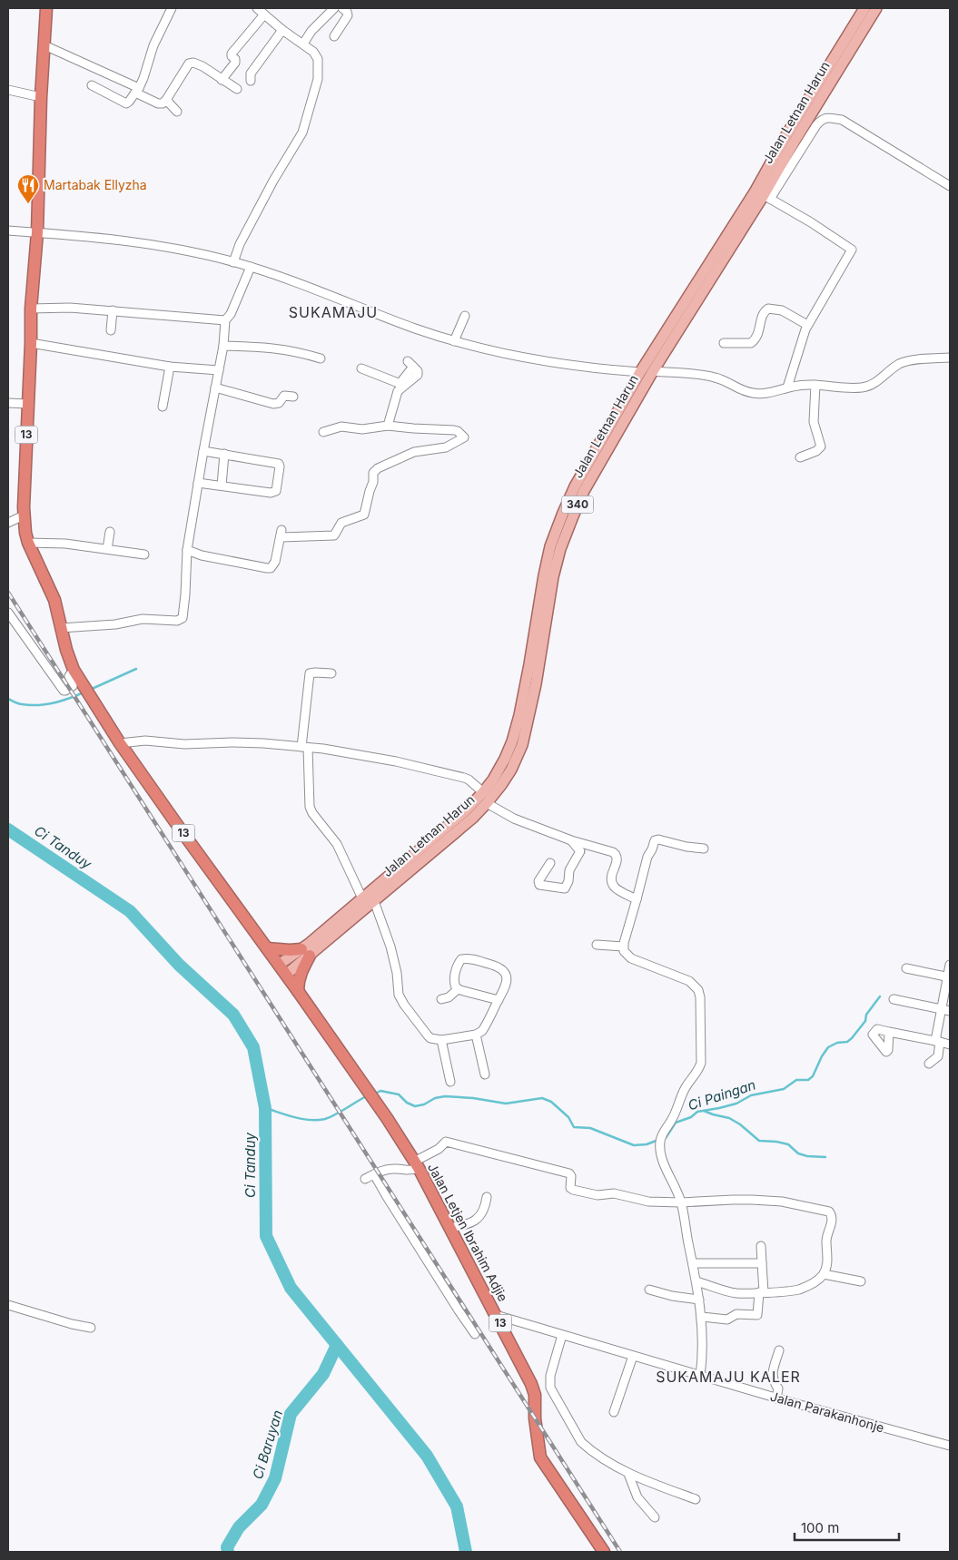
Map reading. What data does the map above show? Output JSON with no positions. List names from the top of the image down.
{
  "streets": {
    "highway": ["13", "Jalan Letjen Ibrahim Adjie"],
    "main road": ["Jalan Letnan Harun", "340"],
    "street": ["Jalan Parakanhonje"]
  },
  "crossings": [
    ["Jalan Letnan Harun", "13"],
    ["13", "Jalan Letjen Ibrahim Adjie"],
    ["Jalan Letjen Ibrahim Adjie", "Jalan Parakanhonje"]
  ],
  "districts": ["SUKAMAJU", "SUKAMAJU KALER"],
  "water": ["Ci Tanduy", "Ci Paingan", "Ci Baruyan"],
  "places": {
    "restaurant": ["Martabak Ellyzha"]
  },
  "scale_bar": "100 m"
}
